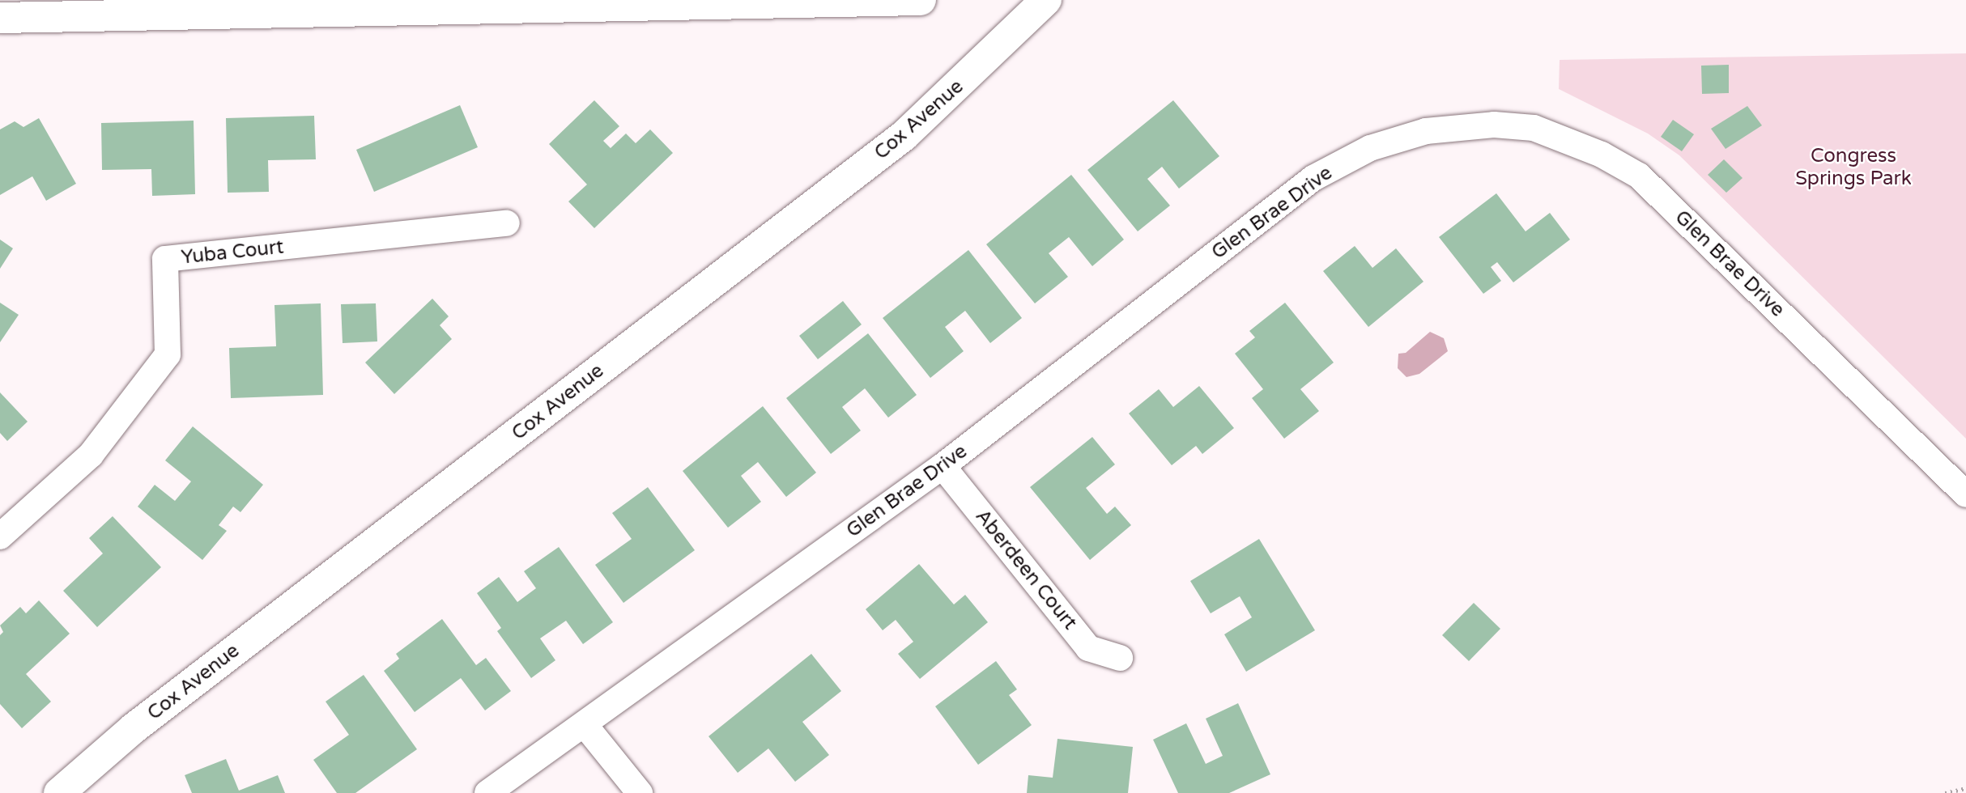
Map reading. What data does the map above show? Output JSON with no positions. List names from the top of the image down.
{
  "streets": {
    "main road": ["Cox Avenue"],
    "street": ["Glen Brae Drive", "Yuba Court", "Aberdeen Court"]
  },
  "crossings": [
    ["Glen Brae Drive", "Aberdeen Court"]
  ],
  "parks": ["Congress Springs Park"]
}
